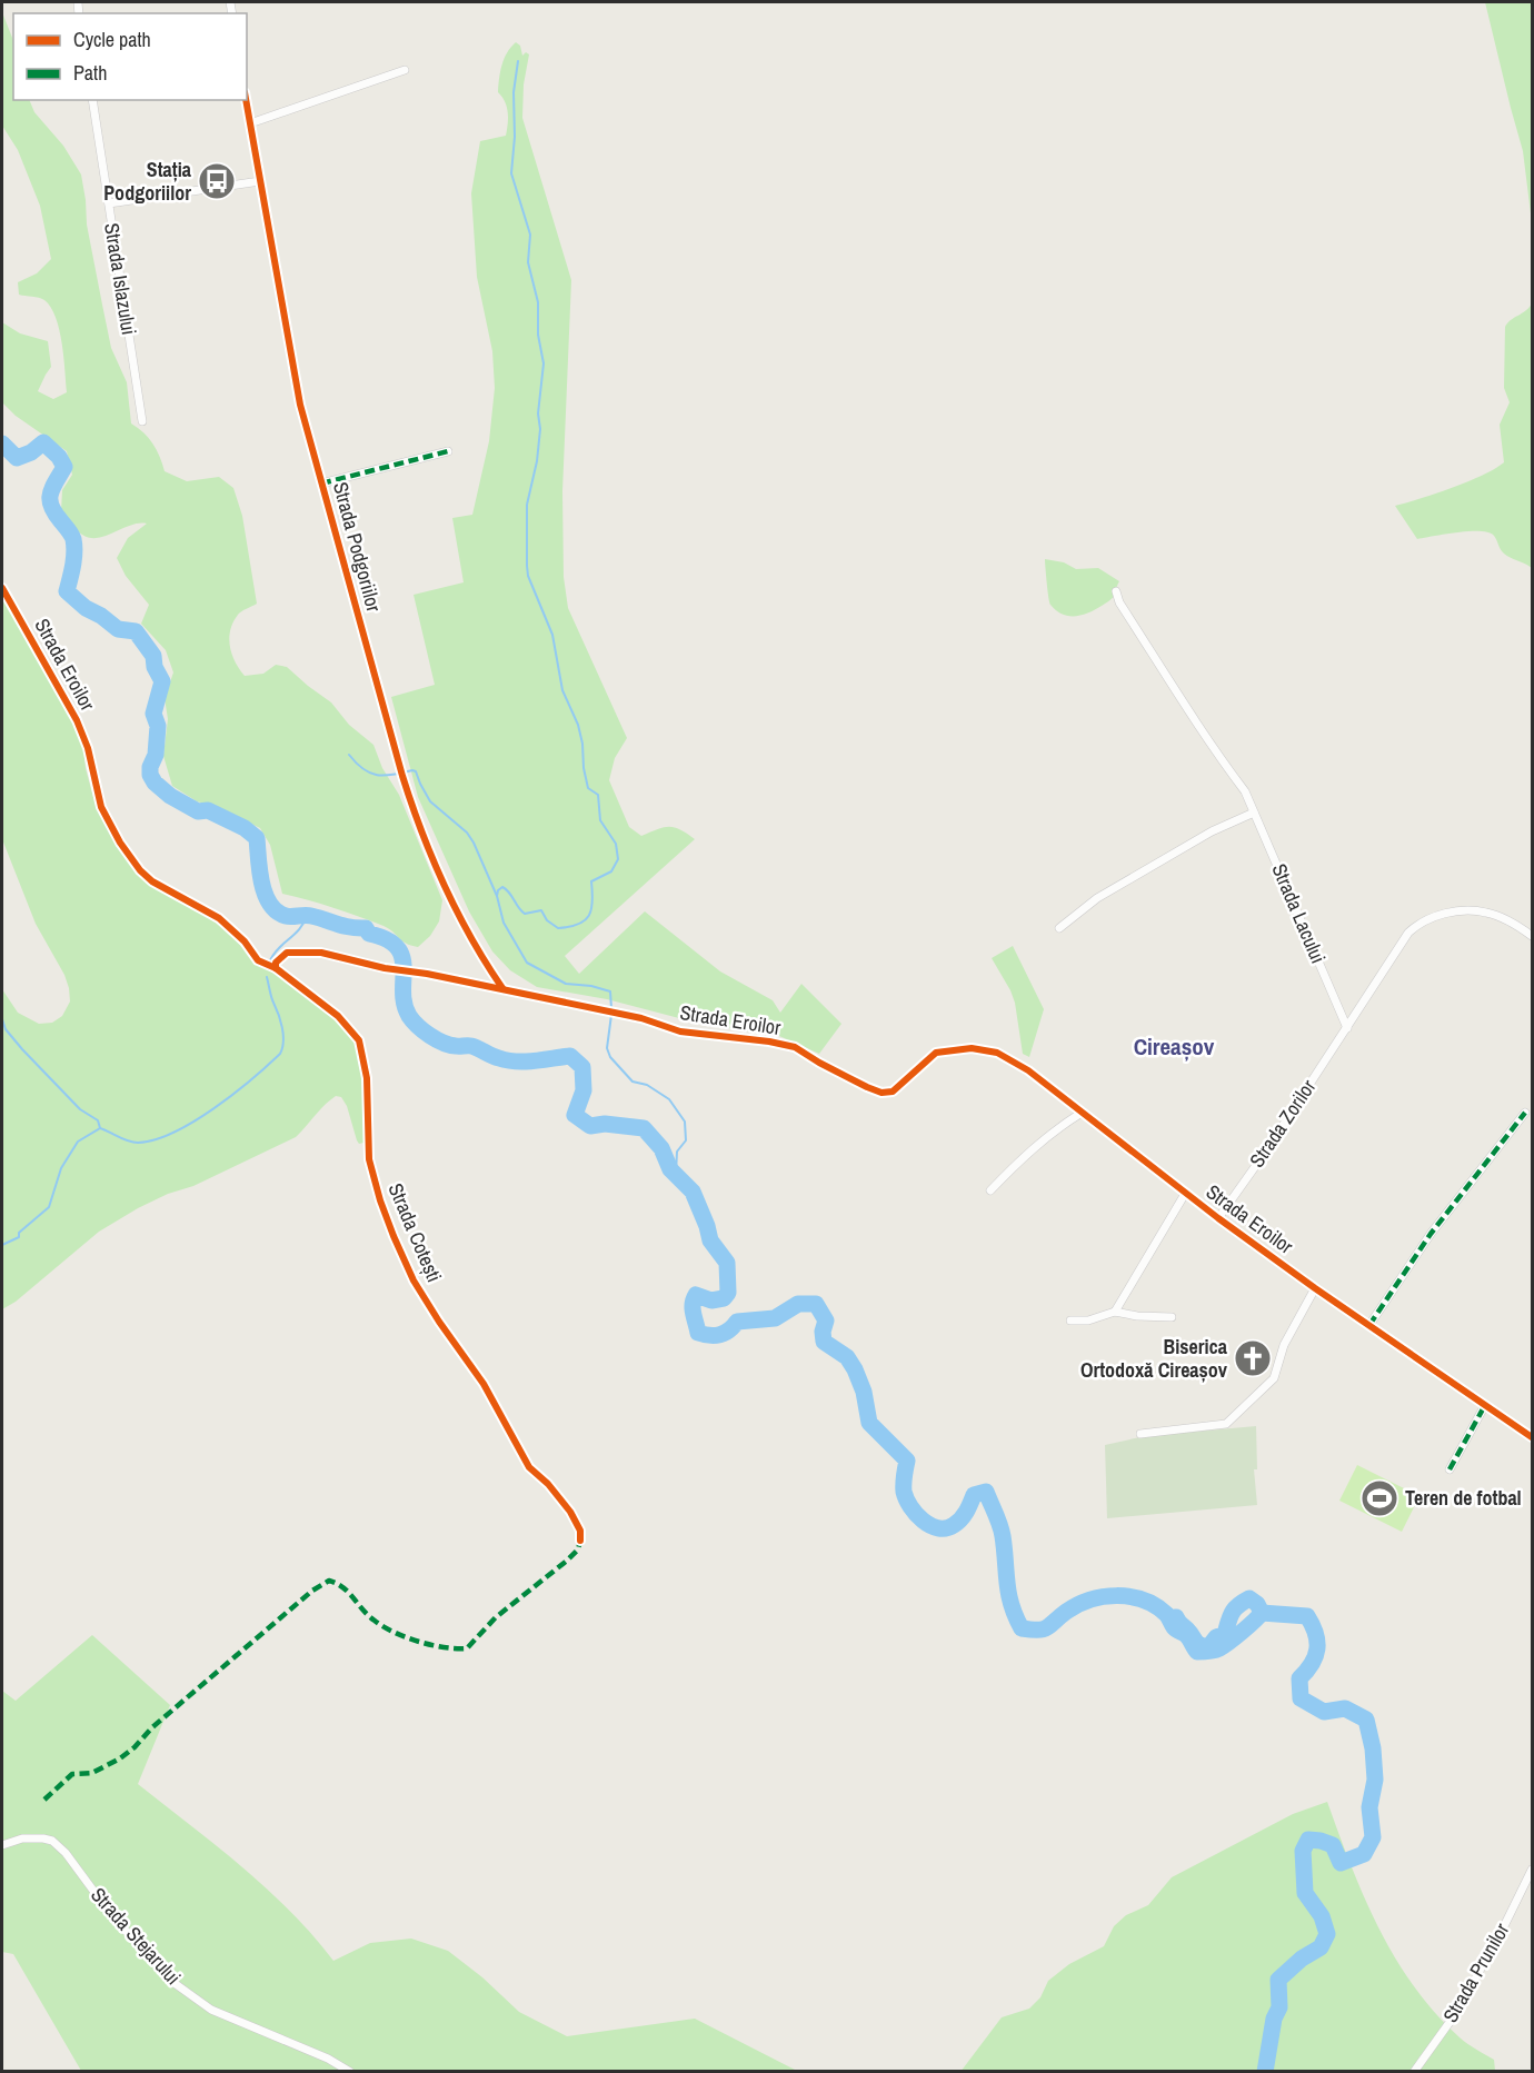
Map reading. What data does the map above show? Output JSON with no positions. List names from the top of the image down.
{
  "streets": {
    "street": [
      "Strada Islazului",
      "Strada Podgoriilor",
      "Strada Eroilor",
      "Strada Lacului",
      "Strada Zorilor",
      "Strada Cotești",
      "Strada Stejarului",
      "Strada Prunilor"
    ]
  },
  "crossings": [
    ["Strada Podgoriilor", "Strada Eroilor"],
    ["Strada Eroilor", "Strada Zorilor"],
    ["Strada Eroilor", "Strada Cotești"],
    ["Strada Lacului", "Strada Zorilor"]
  ],
  "districts": ["Cireașov"],
  "places": {
    "bus stop": ["Stația Podgoriilor"],
    "church": ["Biserica Ortodoxă Cireașov"],
    "sports": ["Teren de fotbal"]
  },
  "legend": ["Cycle path", "Path"]
}
